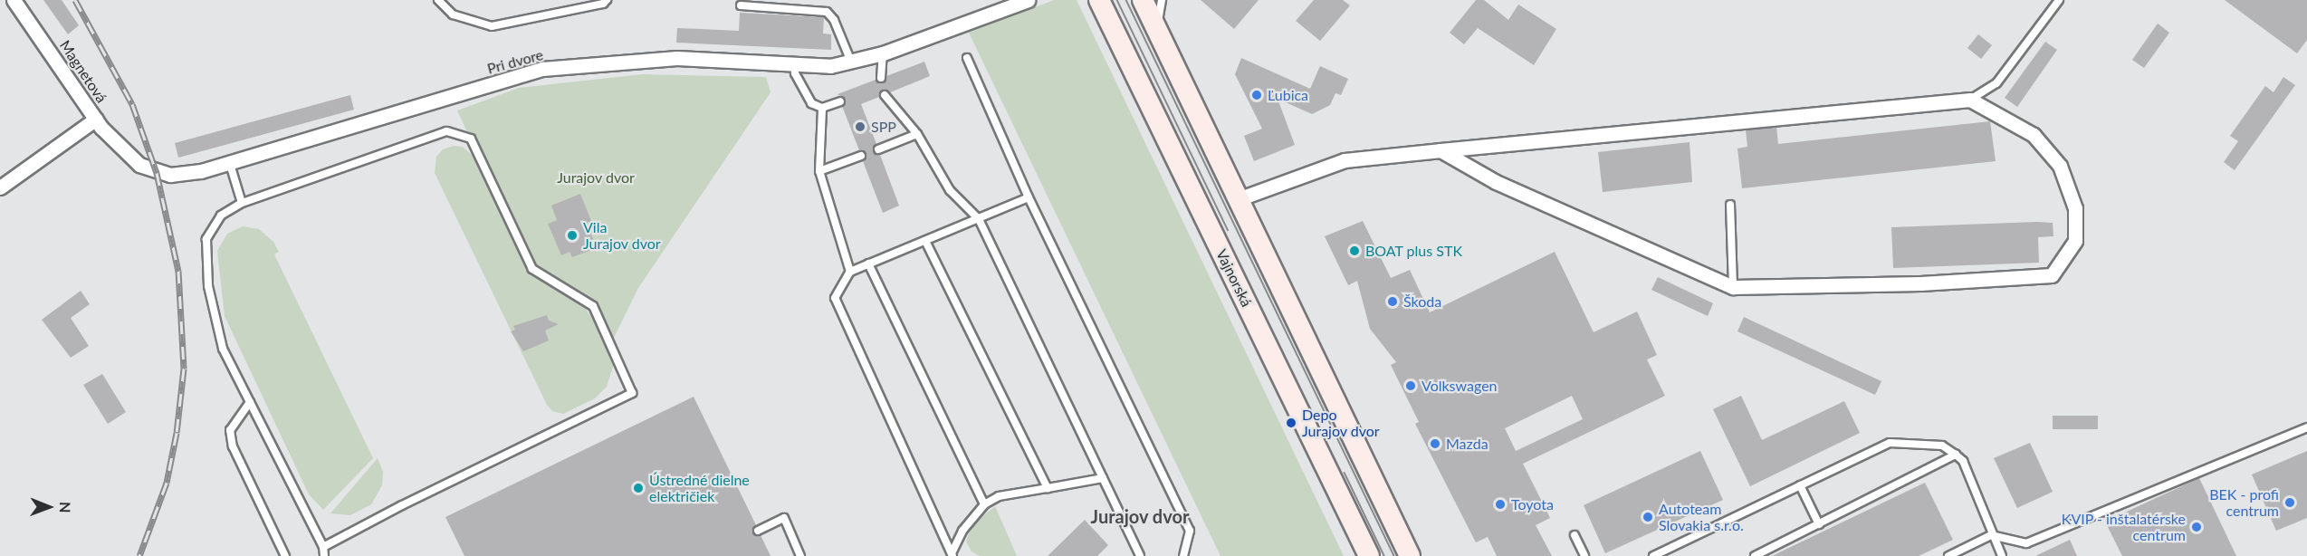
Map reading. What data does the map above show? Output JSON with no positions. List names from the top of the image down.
{
  "streets": {
    "main road": ["Vajnorská"],
    "street": ["Pri dvore", "Magnetová"]
  },
  "crossings": [
    ["Pri dvore", "Magnetová"]
  ],
  "districts": ["Jurajov dvor"],
  "parks": ["Jurajov dvor"],
  "places": [
    "Ľubica",
    "SPP",
    "Vila Jurajov dvor",
    "BOAT plus STK",
    "Škoda",
    "Volkswagen",
    "Depo Jurajov dvor",
    "Mazda",
    "Ústredné dielne električiek",
    "BEK - profi centrum",
    "Toyota",
    "Autoteam Slovakia s.r.o.",
    "KVIP - inštalatérske centrum"
  ],
  "north": "right"
}
